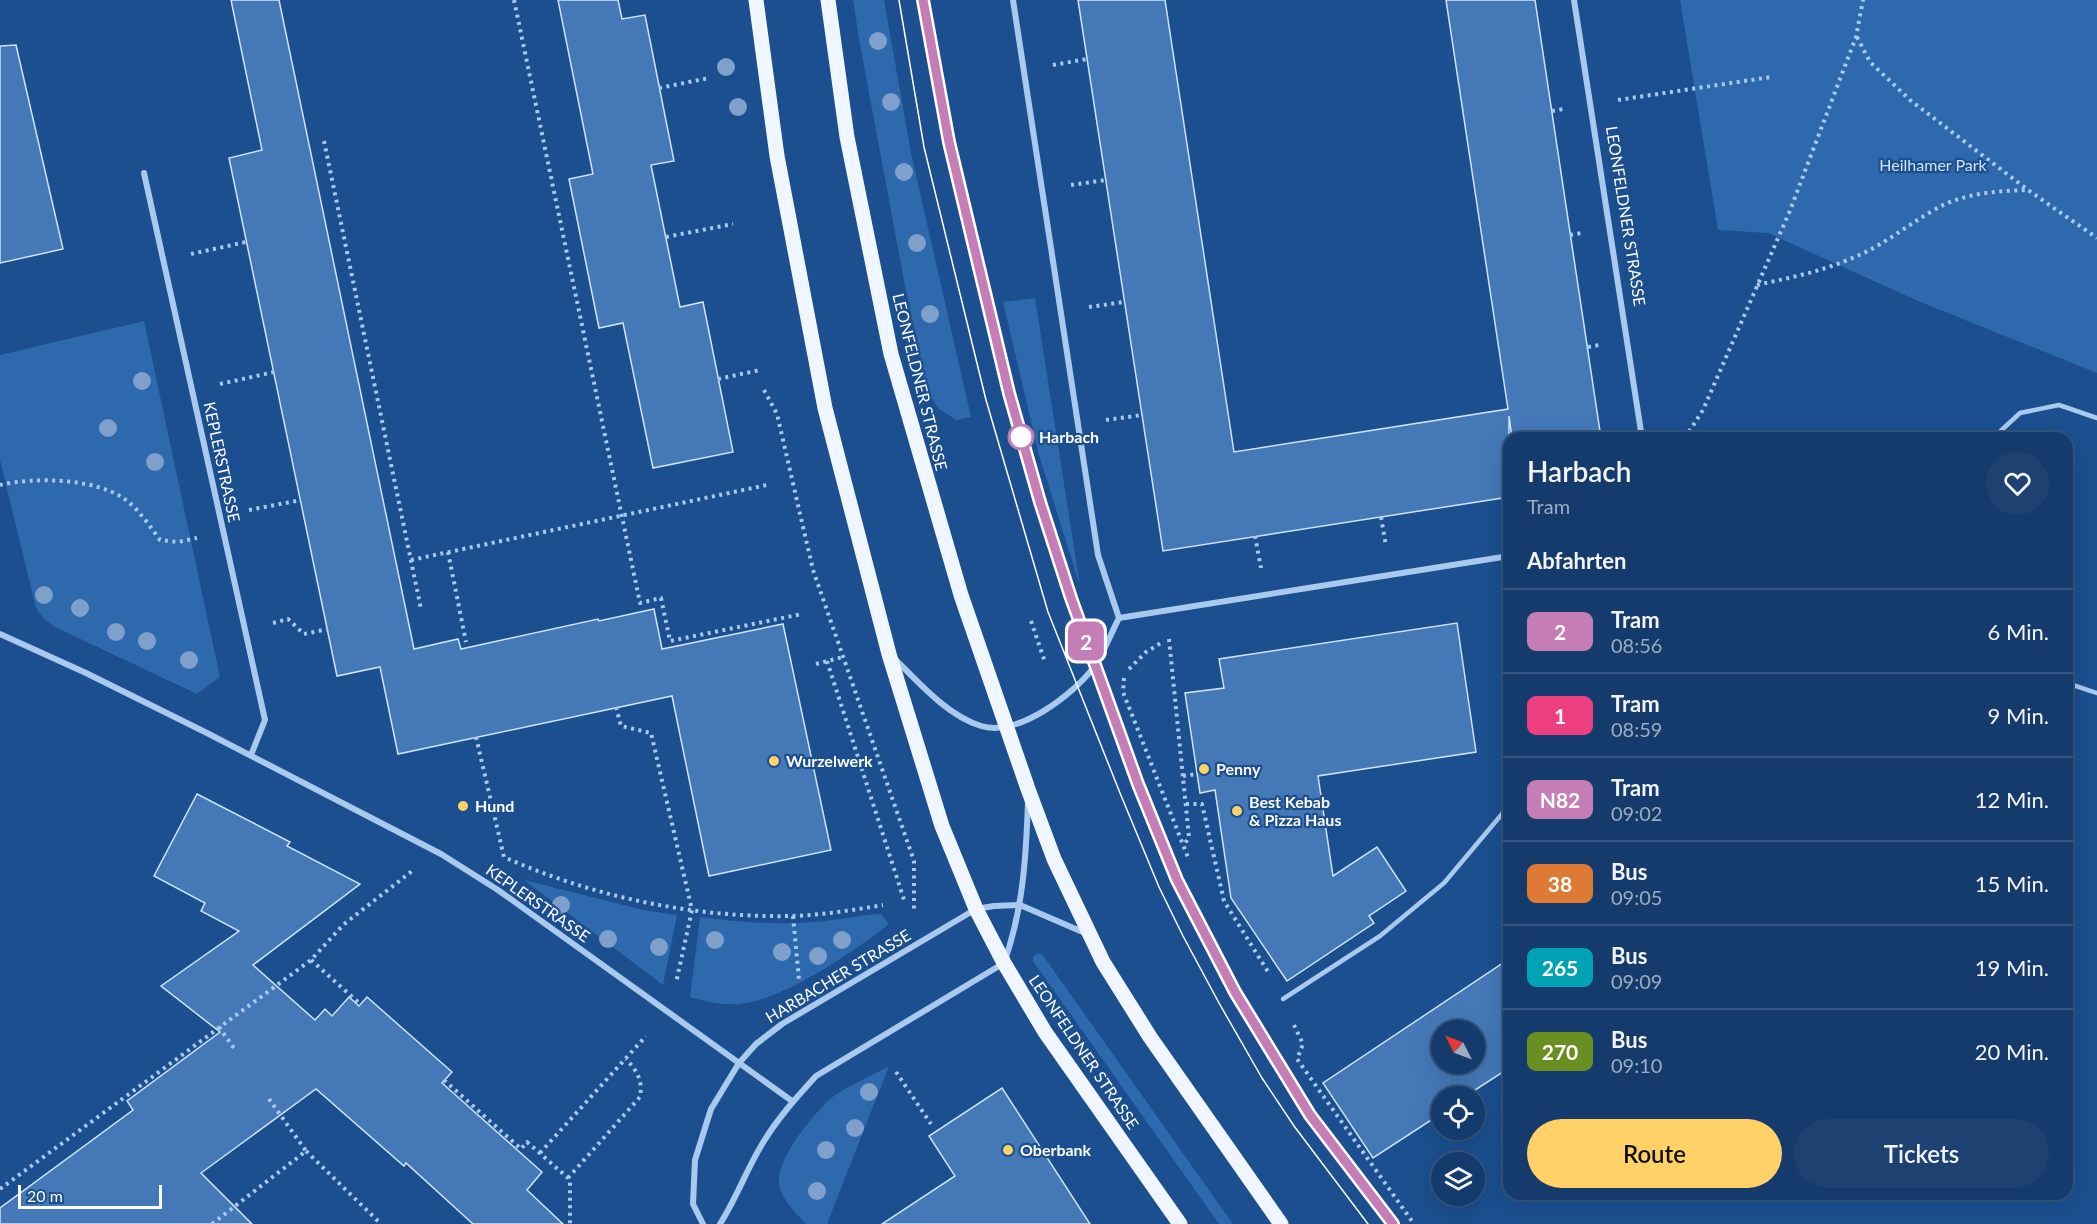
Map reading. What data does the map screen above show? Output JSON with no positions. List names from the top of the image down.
{
  "streets": {
    "main road": ["LEONFELDNER STRASSE"],
    "street": ["KEPLERSTRASSE", "HARBACHER STRASSE"]
  },
  "crossings": [
    ["LEONFELDNER STRASSE", "HARBACHER STRASSE"],
    ["KEPLERSTRASSE", "HARBACHER STRASSE"]
  ],
  "parks": ["Heilhamer Park"],
  "places": [
    "Harbach",
    "Wurzelwerk",
    "Penny",
    "Hund",
    "Best Kebab & Pizza Haus",
    "Oberbank"
  ],
  "lines": ["tram line 2"],
  "scale_bar": "20 m",
  "north": "top left",
  "page": {
    "on_map": "2",
    "heading": [
      ["Harbach", "Tram"],
      "Abfahrten"
    ],
    "list": [
      {
        "mark": "2",
        "name": "Tram",
        "note": "08:56",
        "value": "6 Min."
      },
      {
        "mark": "1",
        "name": "Tram",
        "note": "08:59",
        "value": "9 Min."
      },
      {
        "mark": "N82",
        "name": "Tram",
        "note": "09:02",
        "value": "12 Min."
      },
      {
        "mark": "38",
        "name": "Bus",
        "note": "09:05",
        "value": "15 Min."
      },
      {
        "mark": "265",
        "name": "Bus",
        "note": "09:09",
        "value": "19 Min."
      },
      {
        "mark": "270",
        "name": "Bus",
        "note": "09:10",
        "value": "20 Min."
      }
    ],
    "buttons": ["Route", "Tickets"],
    "scale": "20 m"
  }
}
